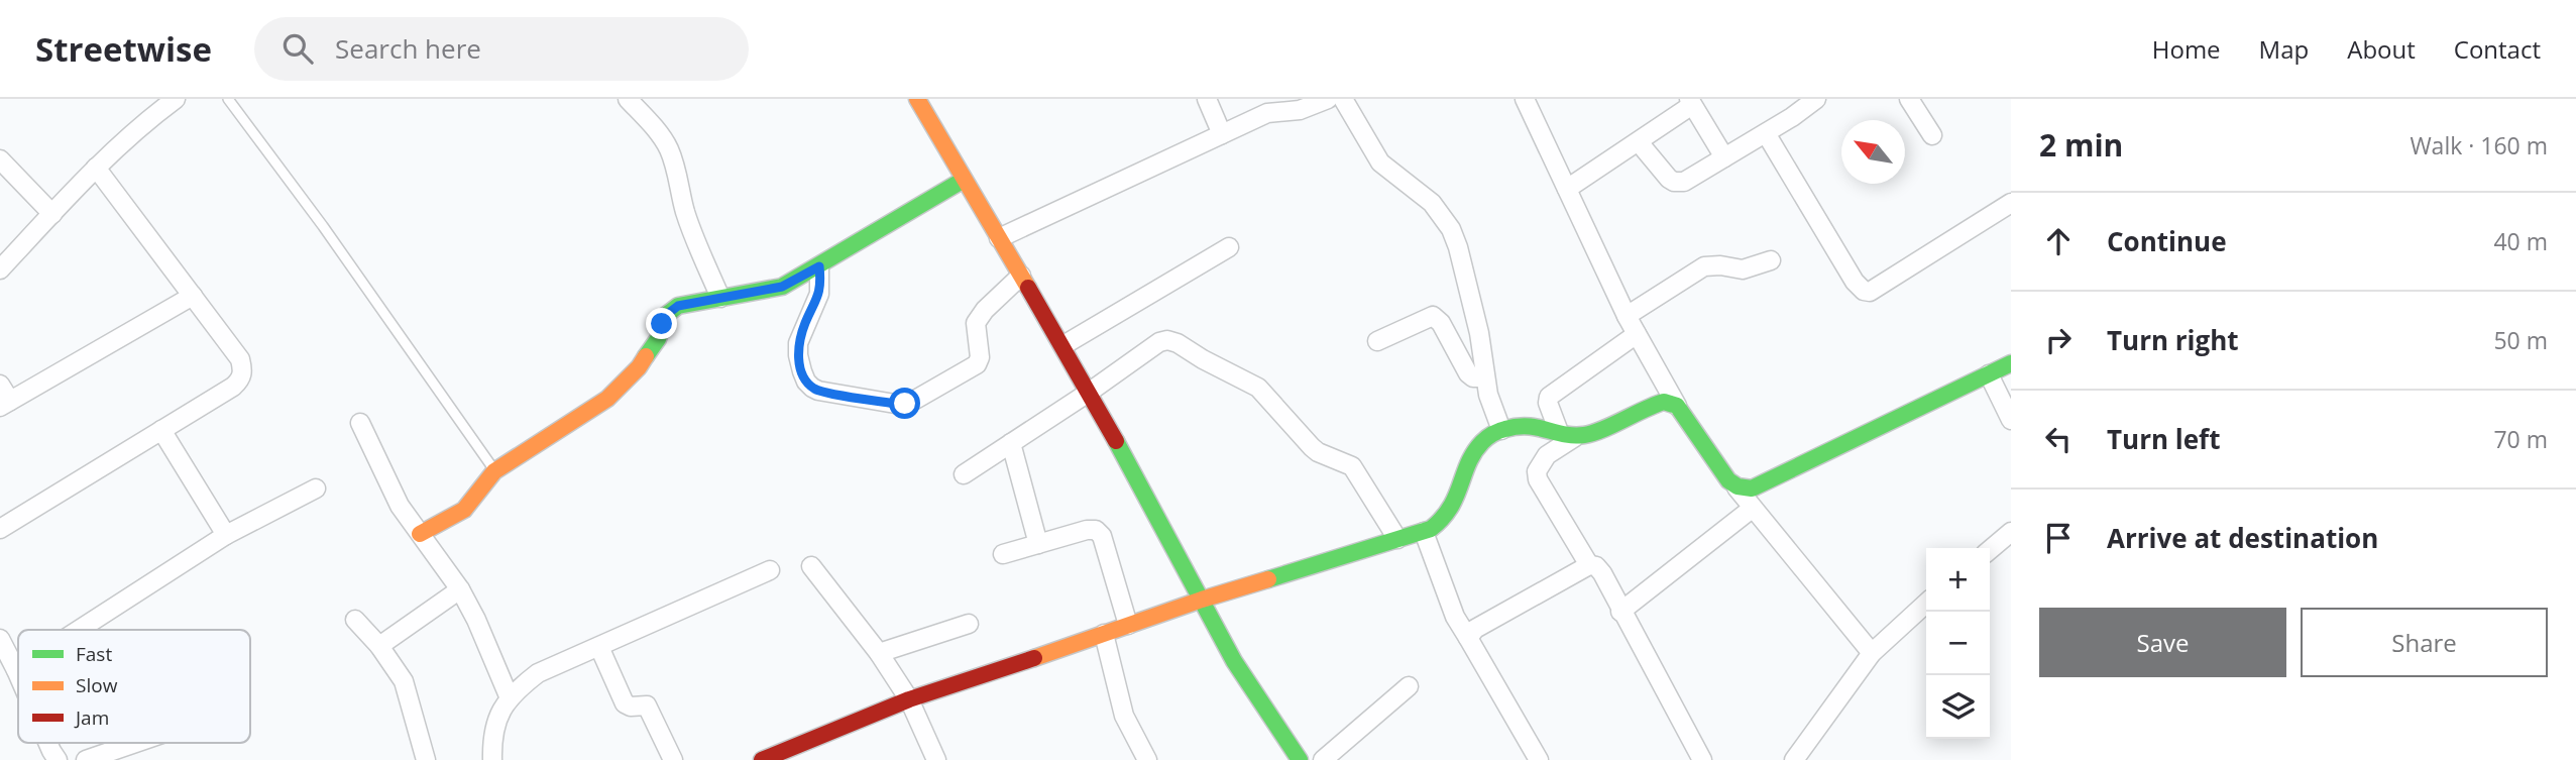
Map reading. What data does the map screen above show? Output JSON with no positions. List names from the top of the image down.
{
  "legend": ["Fast", "Slow", "Jam"],
  "north": "top left",
  "page": {
    "header": "Streetwise",
    "search": "Search here",
    "nav": [
      "Home",
      "Map",
      "About",
      "Contact"
    ],
    "heading": ["2 min", "Walk · 160 m"],
    "list": [
      ["Continue", "40 m"],
      ["Turn right", "50 m"],
      ["Turn left", "70 m"],
      "Arrive at destination"
    ],
    "map_buttons": ["+", "−"],
    "buttons": ["Save", "Share"]
  }
}
